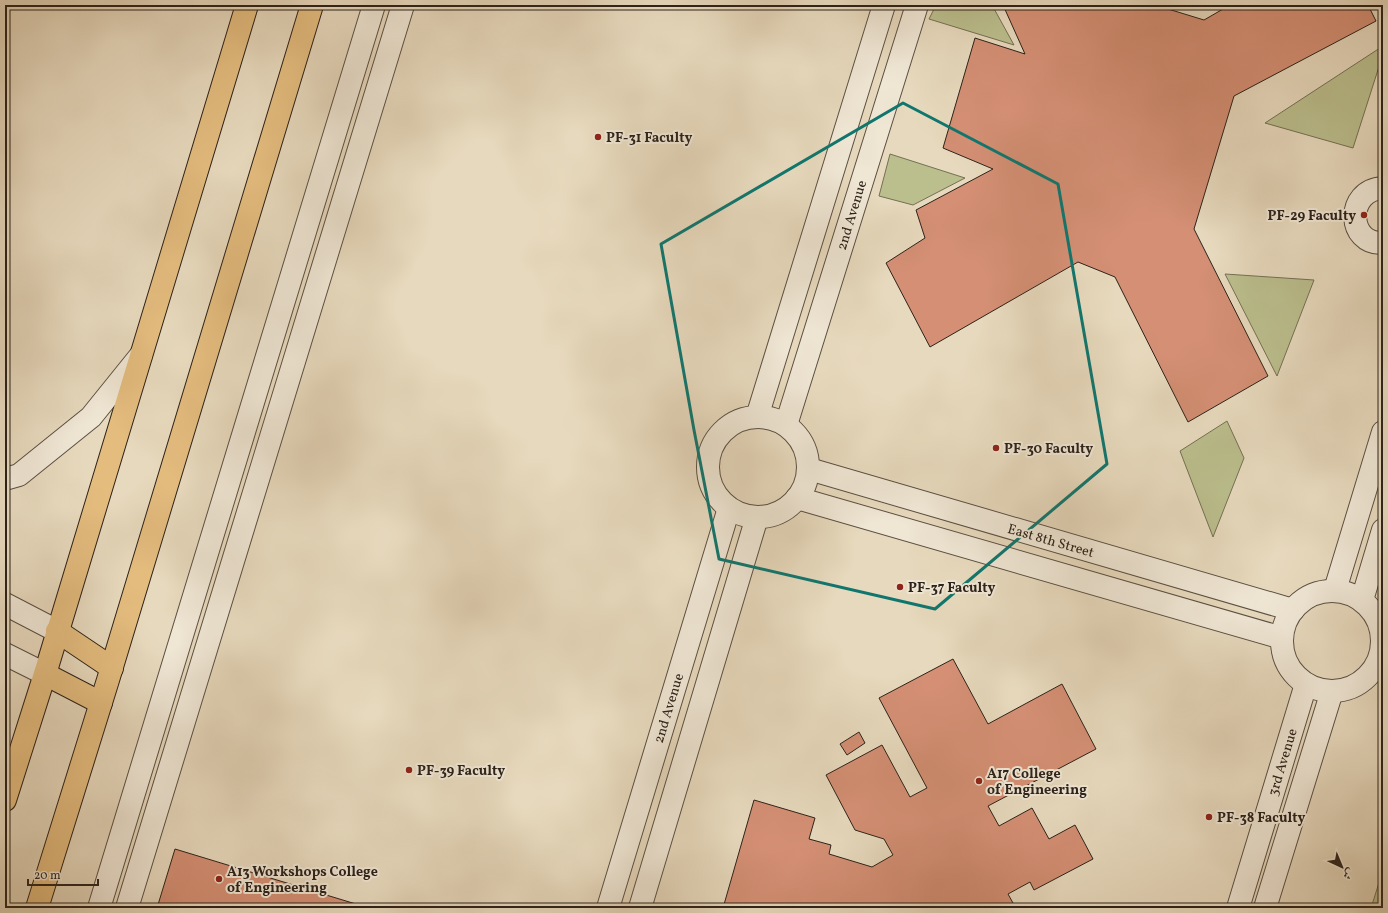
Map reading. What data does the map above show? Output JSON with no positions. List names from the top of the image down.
{
  "streets": {
    "street": ["2nd Avenue", "East 8th Street", "3rd Avenue"]
  },
  "crossings": [
    ["2nd Avenue", "East 8th Street"],
    ["East 8th Street", "3rd Avenue"]
  ],
  "places": [
    "PF-31 Faculty",
    "PF-29 Faculty",
    "PF-30 Faculty",
    "PF-37 Faculty",
    "PF-39 Faculty",
    "A17 College of Engineering",
    "PF-38 Faculty",
    "A13 Workshops College of Engineering"
  ],
  "scale_bar": "20 m",
  "north": "bottom right"
}
